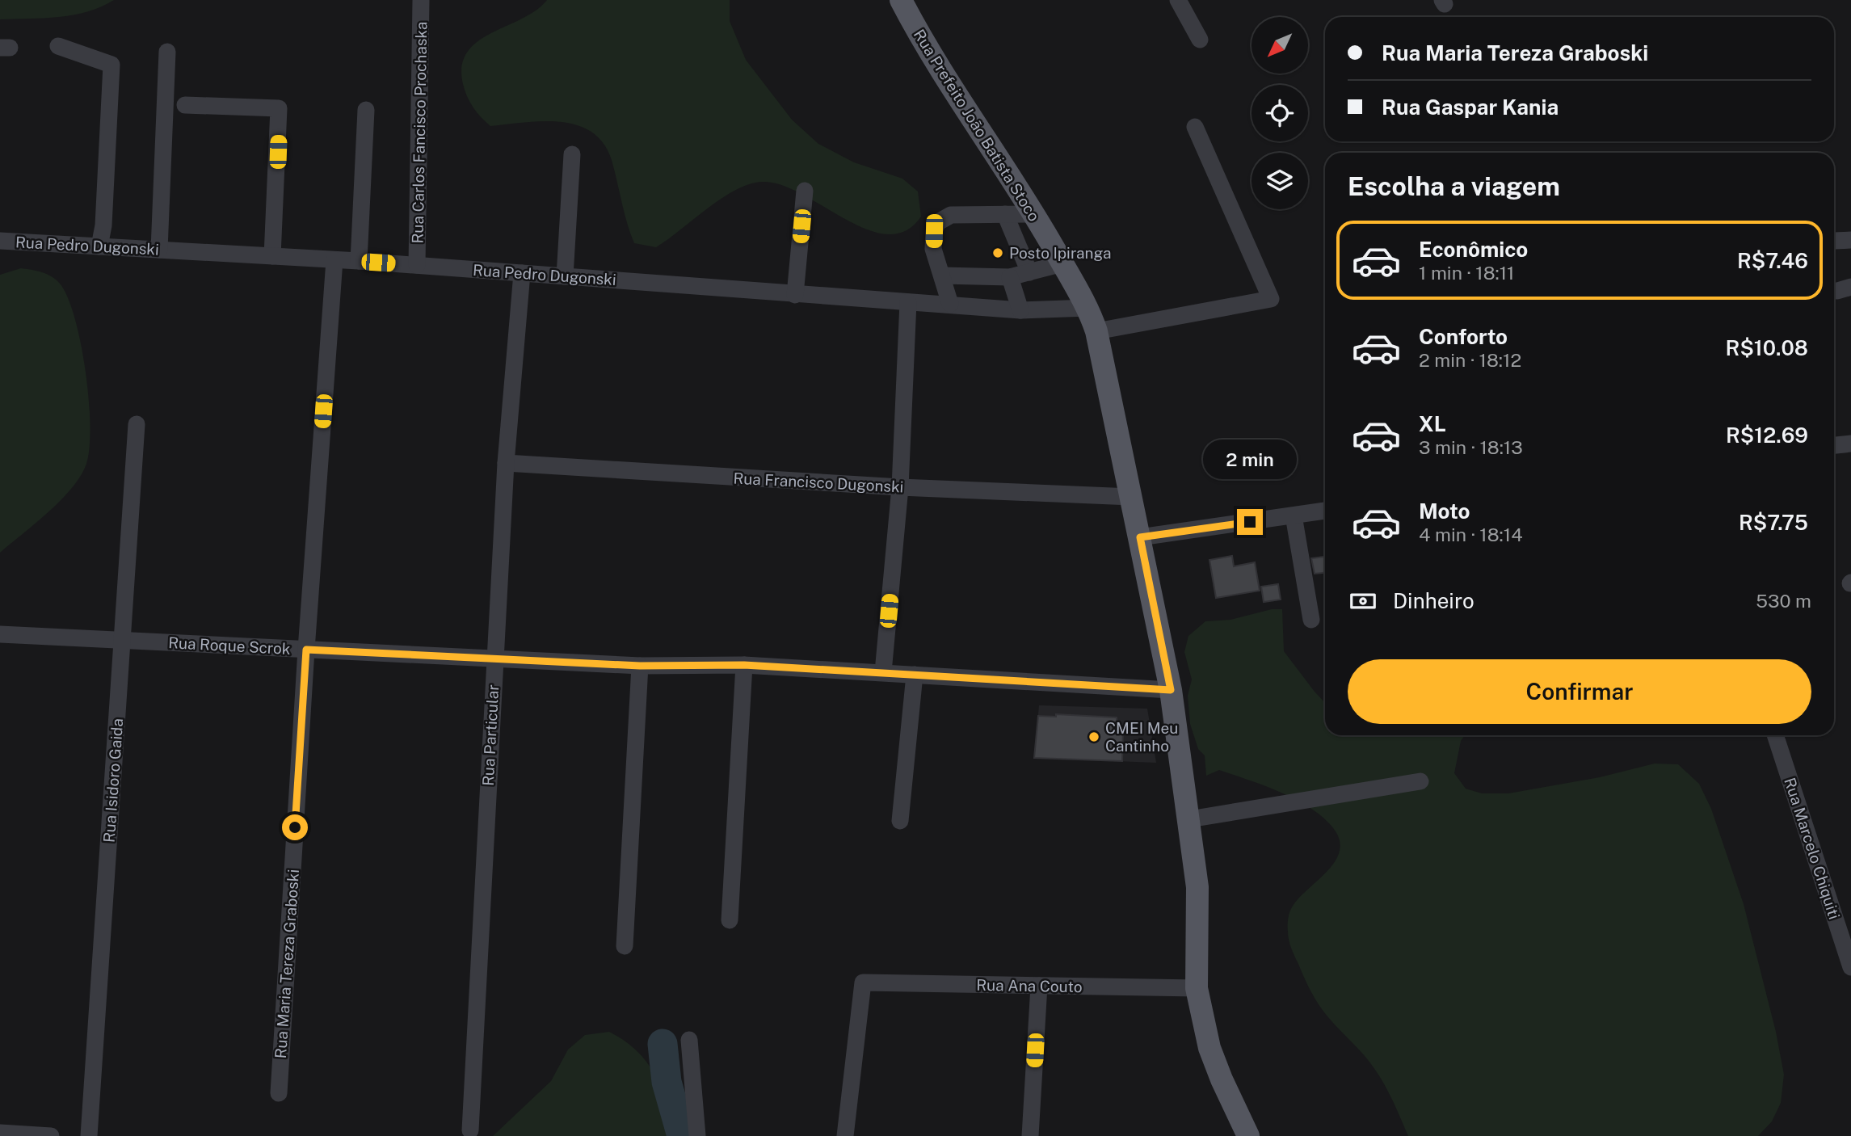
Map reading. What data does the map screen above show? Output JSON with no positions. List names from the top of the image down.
{
  "streets": {
    "main road": ["Rua Prefeito João Batista Stoco"],
    "street": [
      "Rua Carlos Fancisco Prochaska",
      "Rua Pedro Dugonski",
      "Rua Francisco Dugonski",
      "Rua Roque Scrok",
      "Rua Particular",
      "Rua Isidoro Gaida",
      "Rua Marcelo Chiquiti",
      "Rua Maria Tereza Graboski",
      "Rua Ana Couto"
    ]
  },
  "crossings": [
    ["Rua Prefeito João Batista Stoco", "Rua Pedro Dugonski"],
    ["Rua Prefeito João Batista Stoco", "Rua Francisco Dugonski"],
    ["Rua Prefeito João Batista Stoco", "Rua Roque Scrok"],
    ["Rua Prefeito João Batista Stoco", "Rua Ana Couto"],
    ["Rua Carlos Fancisco Prochaska", "Rua Pedro Dugonski"],
    ["Rua Pedro Dugonski", "Rua Particular"],
    ["Rua Pedro Dugonski", "Rua Maria Tereza Graboski"],
    ["Rua Francisco Dugonski", "Rua Particular"],
    ["Rua Roque Scrok", "Rua Particular"],
    ["Rua Roque Scrok", "Rua Isidoro Gaida"],
    ["Rua Roque Scrok", "Rua Maria Tereza Graboski"]
  ],
  "places": ["Posto Ipiranga", "CMEI Meu Cantinho"],
  "north": "bottom left",
  "page": {
    "banner": ["Rua Maria Tereza Graboski", "Rua Gaspar Kania"],
    "heading": "Escolha a viagem",
    "list": [
      {
        "name": "Econômico",
        "note": "1 min · 18:11",
        "value": "R$7.46"
      },
      {
        "name": "Conforto",
        "note": "2 min · 18:12",
        "value": "R$10.08"
      },
      {
        "name": "XL",
        "note": "3 min · 18:13",
        "value": "R$12.69"
      },
      {
        "name": "Moto",
        "note": "4 min · 18:14",
        "value": "R$7.75"
      }
    ],
    "bubble": "2 min",
    "pay": ["Dinheiro", "530 m"],
    "buttons": "Confirmar"
  }
}
